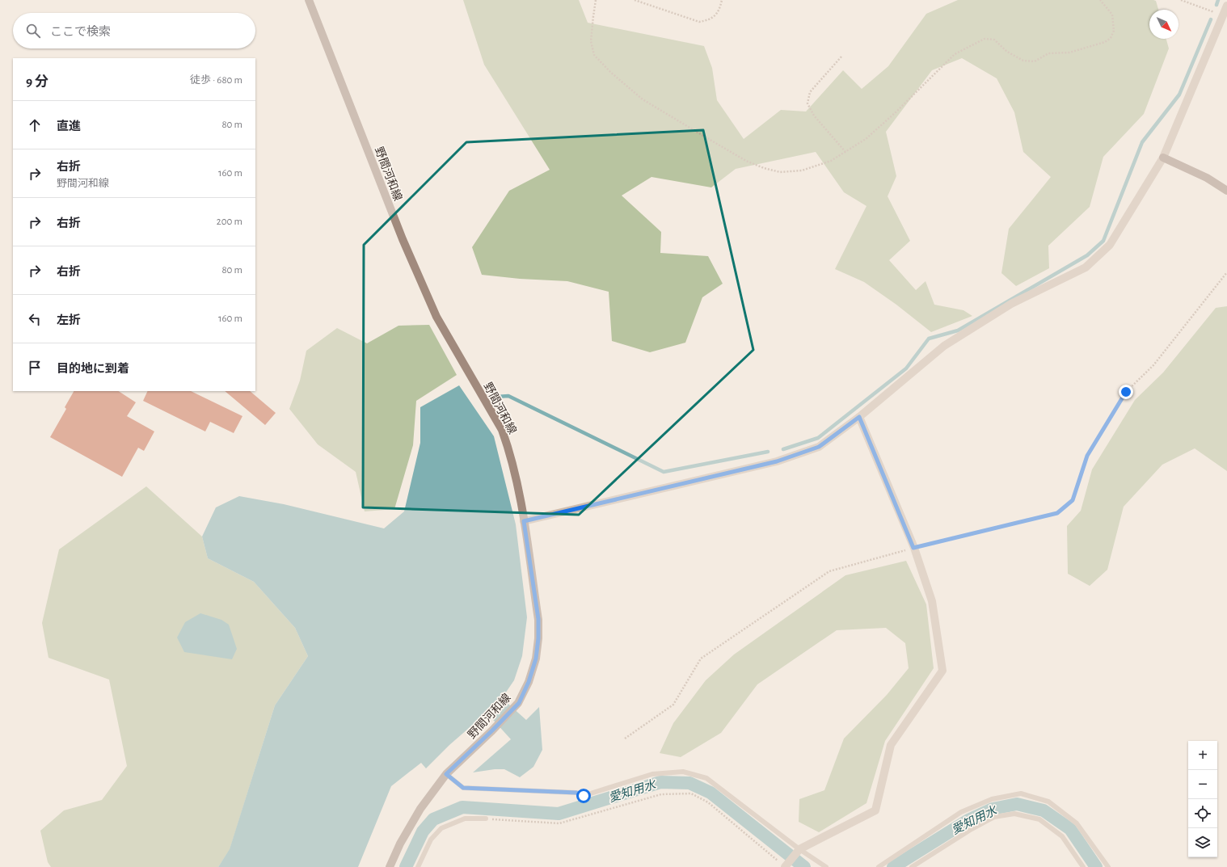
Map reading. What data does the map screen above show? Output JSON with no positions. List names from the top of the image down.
{
  "streets": {
    "main road": ["野間河和線"]
  },
  "water": ["愛知用水"],
  "north": "bottom right",
  "page": {
    "search": "ここで検索",
    "heading": ["9 分", "徒歩 · 680 m"],
    "list": [
      ["直進", "80 m"],
      ["右折", "野間河和線", "160 m"],
      ["右折", "200 m"],
      ["右折", "80 m"],
      ["左折", "160 m"],
      "目的地に到着"
    ],
    "map_buttons": ["+", "−"]
  }
}
